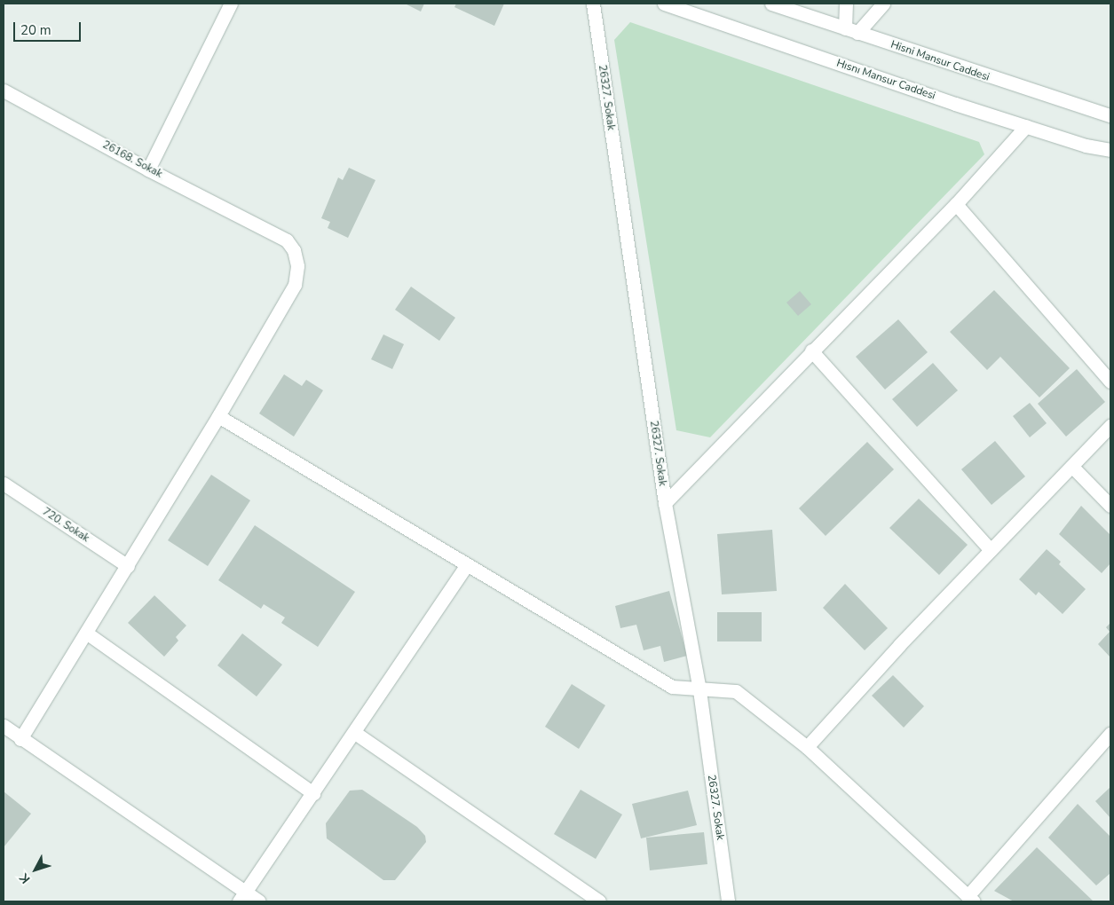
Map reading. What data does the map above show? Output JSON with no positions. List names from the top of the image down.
{
  "streets": {
    "street": [
      "Hisni Mansur Caddesi",
      "Hısnı Mansur Caddesi",
      "26327. Sokak",
      "26168. Sokak",
      "720. Sokak"
    ]
  },
  "crossings": [
    ["26168. Sokak", "720. Sokak"]
  ],
  "scale_bar": "20 m",
  "north": "bottom left"
}
